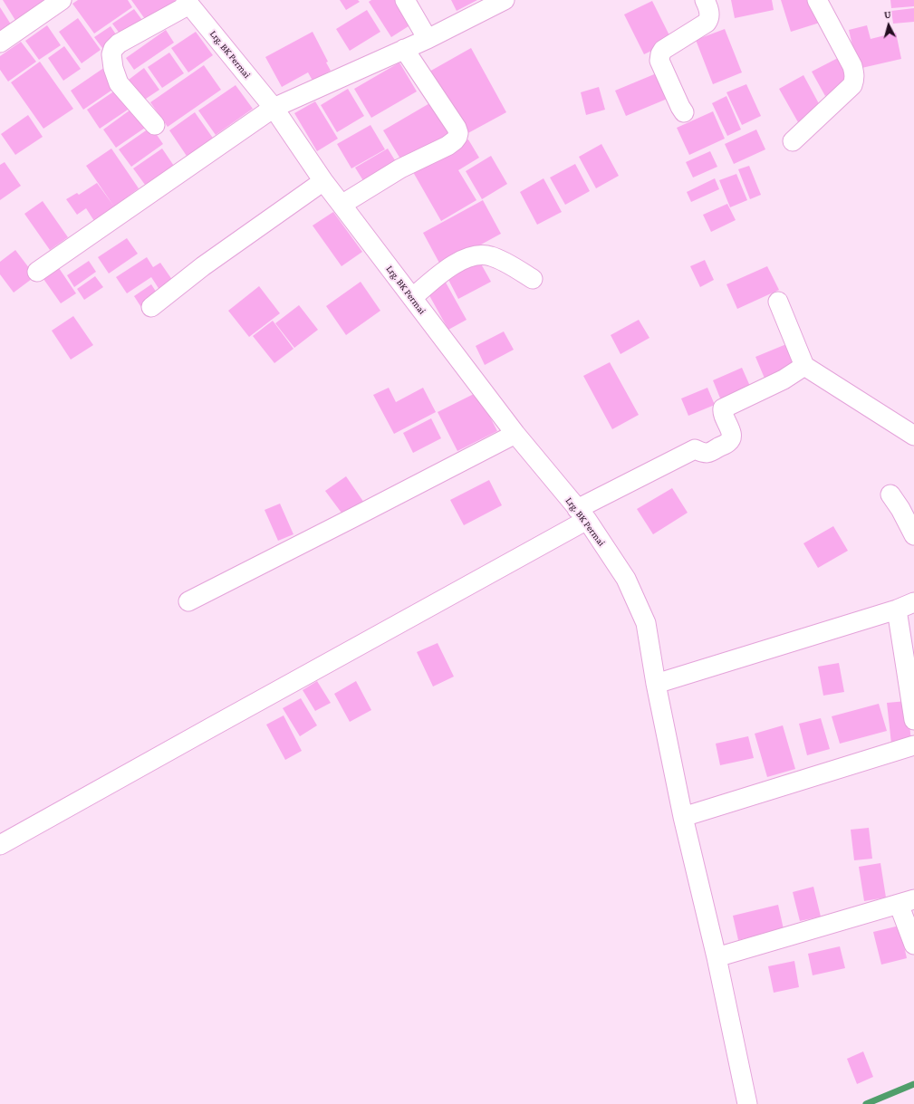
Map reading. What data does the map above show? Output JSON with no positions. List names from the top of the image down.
{
  "streets": {
    "street": ["Lrg. BK Permai"]
  },
  "north": "top"
}
